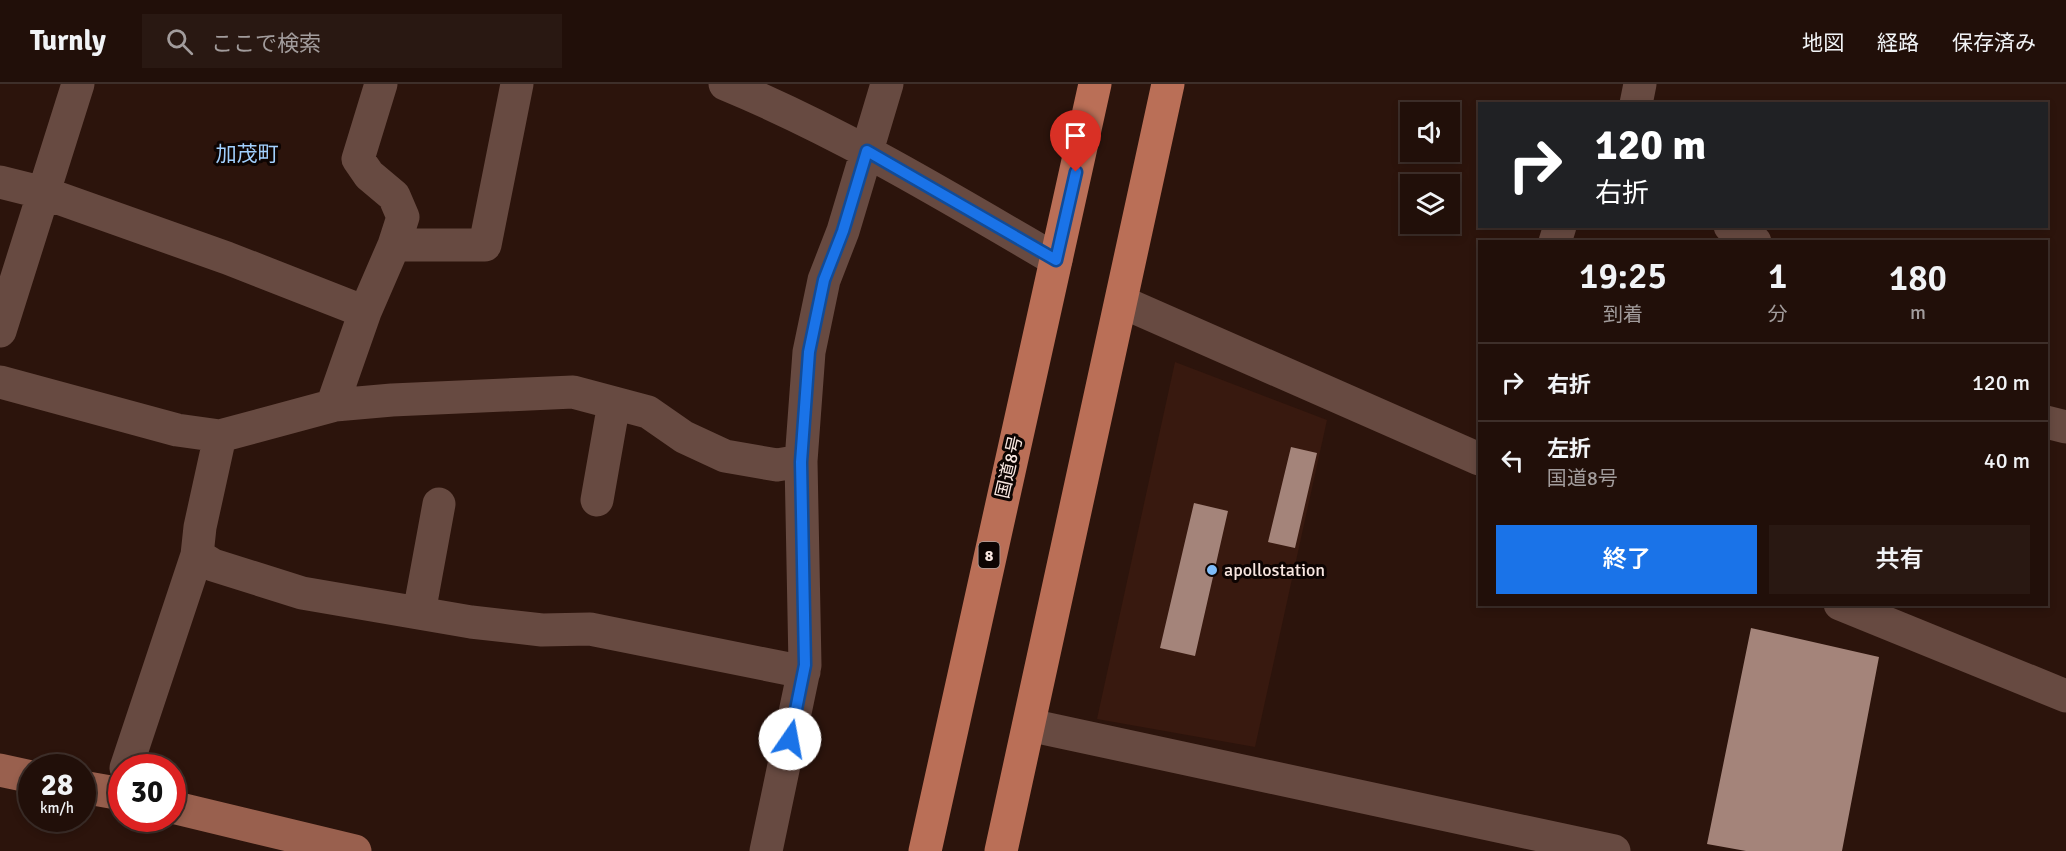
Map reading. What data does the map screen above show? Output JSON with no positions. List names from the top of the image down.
{
  "streets": {
    "highway": ["国道8号", "8"]
  },
  "districts": ["加茂町"],
  "places": ["apollostation"],
  "page": {
    "header": "Turnly",
    "search": "ここで検索",
    "nav": ["地図", "経路", "保存済み"],
    "turn": ["120 m", "右折"],
    "eta": [
      "19:25",
      "到着",
      "1",
      "分",
      "180",
      "m"
    ],
    "list": [
      {
        "name": "右折",
        "value": "120 m"
      },
      {
        "name": "左折",
        "note": "国道8号",
        "value": "40 m"
      }
    ],
    "buttons": ["終了", "共有"],
    "speed": "28 km/h",
    "limit": "30"
  }
}
